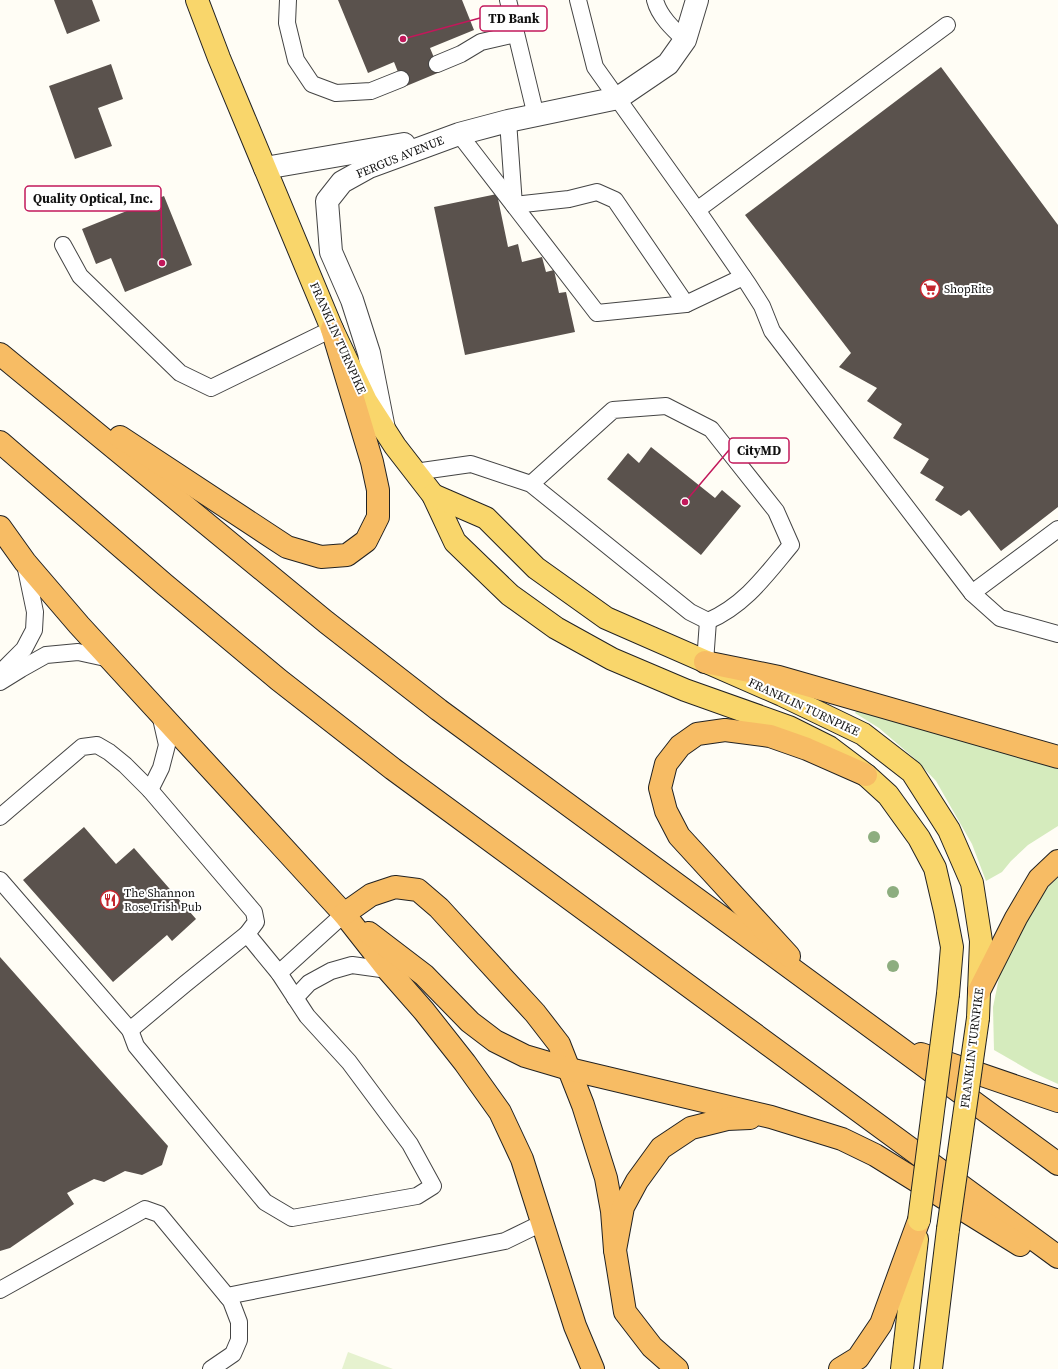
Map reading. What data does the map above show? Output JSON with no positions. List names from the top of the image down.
{
  "streets": {
    "main road": ["FRANKLIN TURNPIKE"],
    "street": ["FERGUS AVENUE"]
  },
  "crossings": [
    ["FERGUS AVENUE", "FRANKLIN TURNPIKE"]
  ],
  "places": {
    "other": ["TD Bank", "Quality Optical, Inc.", "CityMD"],
    "supermarket": ["ShopRite"],
    "restaurant": ["The Shannon Rose Irish Pub"]
  }
}
